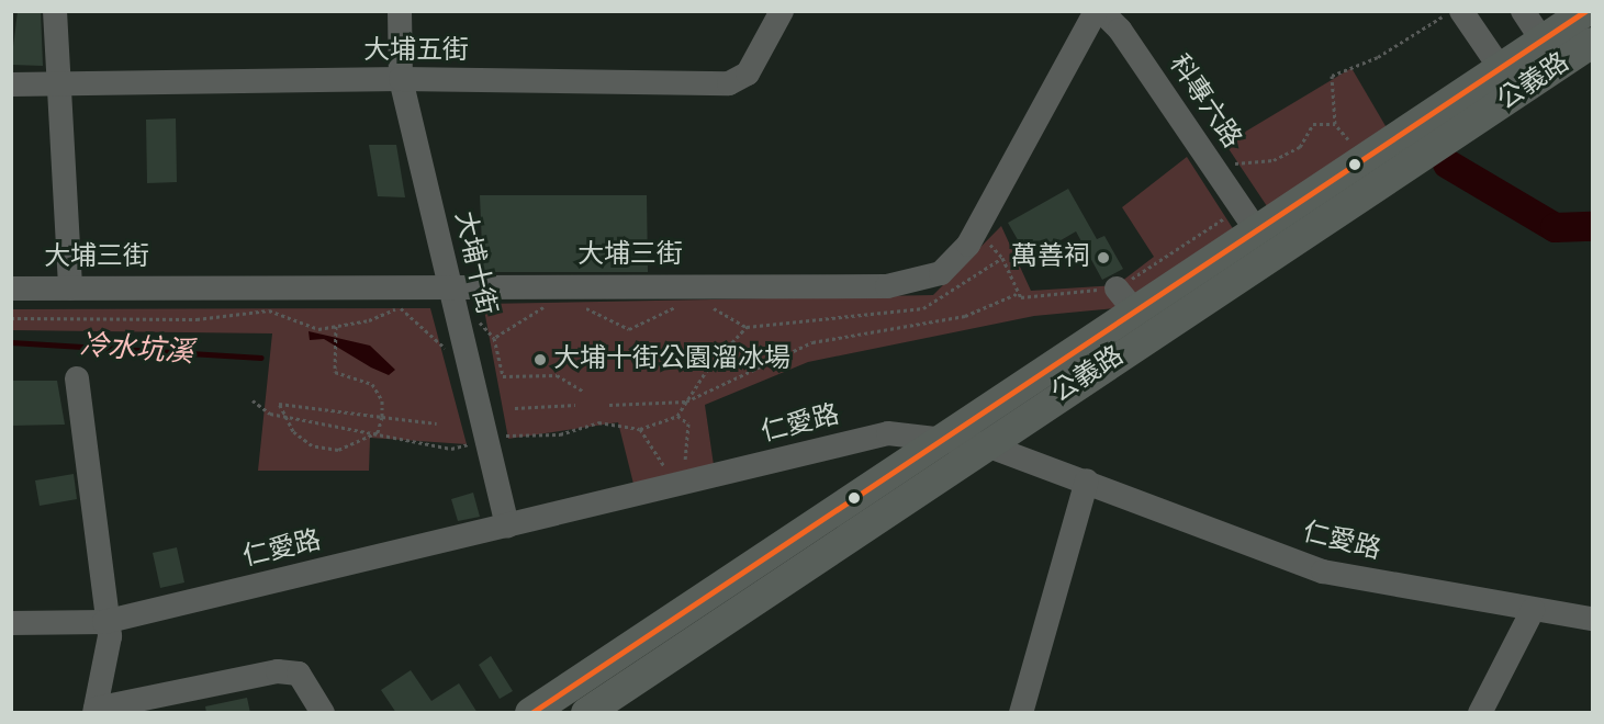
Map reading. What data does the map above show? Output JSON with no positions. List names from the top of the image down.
{
  "streets": {
    "main road": ["公義路"],
    "street": [
      "大埔五街",
      "科專六路",
      "大埔三街",
      "大埔十街",
      "仁愛路"
    ]
  },
  "crossings": [
    ["大埔五街", "大埔十街"],
    ["公義路", "科專六路"],
    ["公義路", "仁愛路"],
    ["科專六路", "大埔三街"],
    ["大埔三街", "大埔十街"],
    ["大埔十街", "仁愛路"]
  ],
  "water": ["冷水坑溪"],
  "places": ["萬善祠", "大埔十街公園溜冰場"]
}
